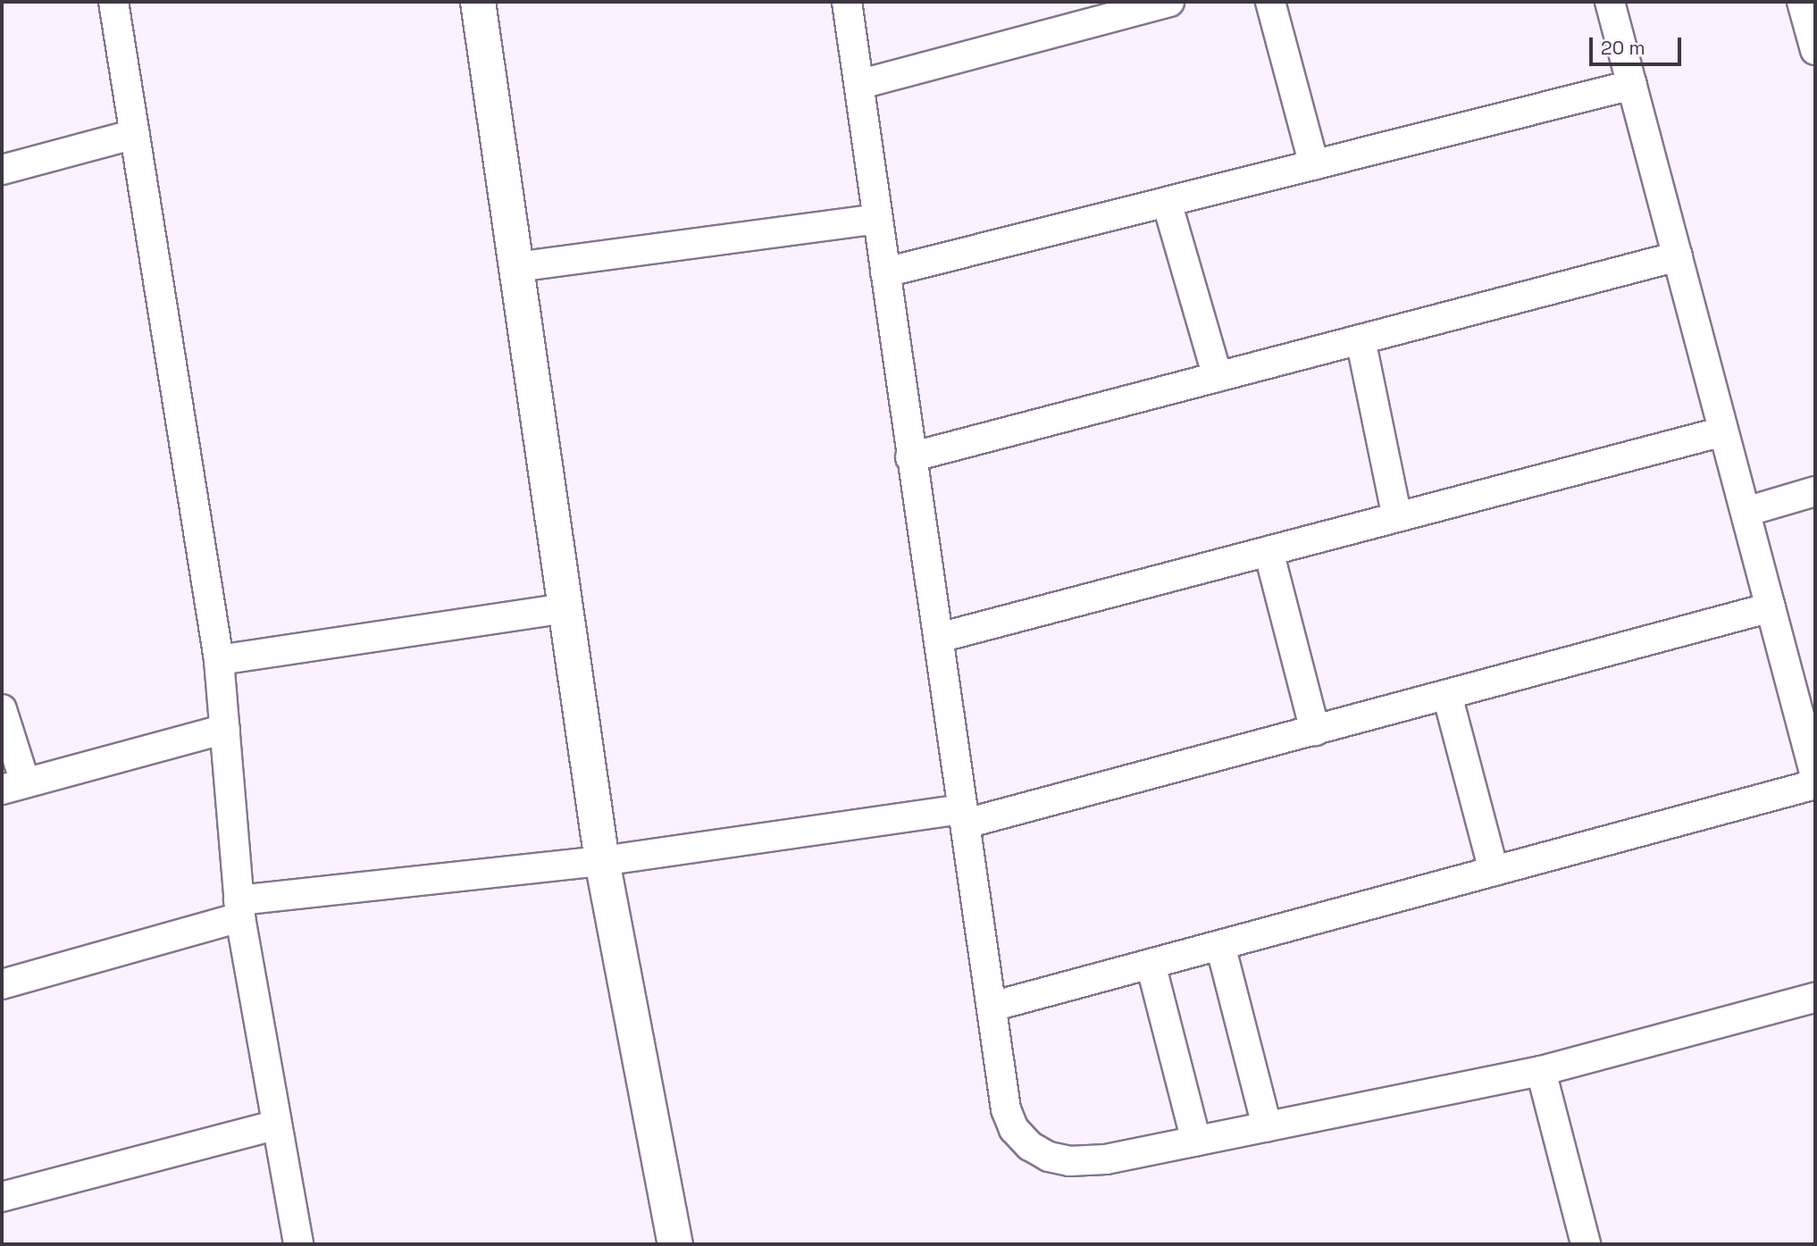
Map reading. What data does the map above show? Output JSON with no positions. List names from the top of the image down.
{
  "scale_bar": "20 m"
}
